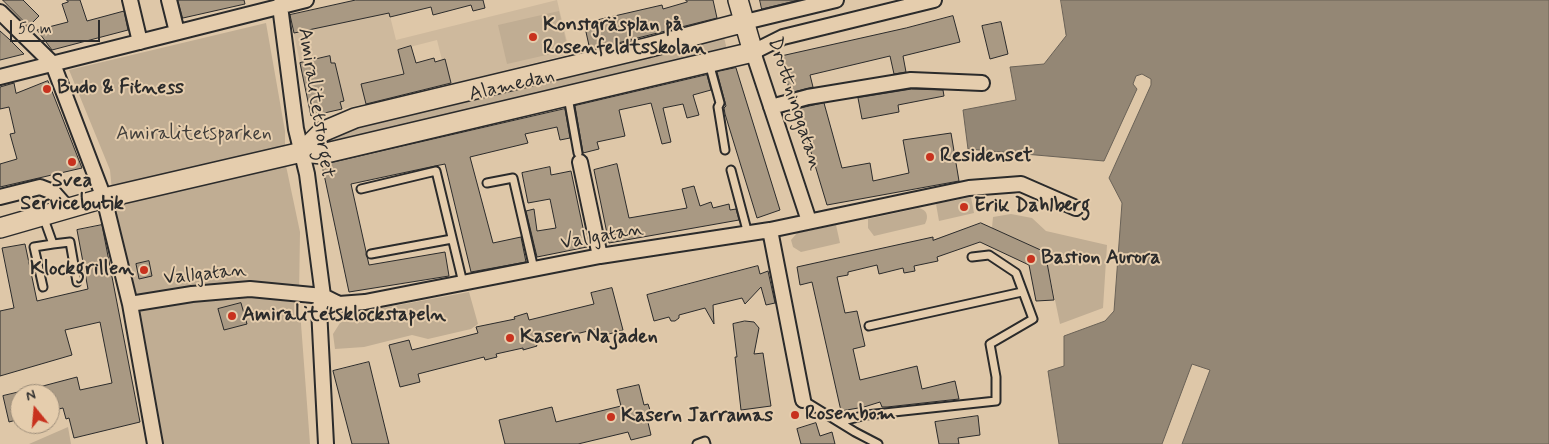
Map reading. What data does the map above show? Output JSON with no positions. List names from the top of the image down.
{
  "streets": {
    "street": [
      "Alamedan",
      "Amiralitetstorget",
      "Drottninggatan",
      "Vallgatan"
    ]
  },
  "crossings": [
    ["Alamedan", "Amiralitetstorget"],
    ["Alamedan", "Drottninggatan"],
    ["Amiralitetstorget", "Vallgatan"],
    ["Drottninggatan", "Vallgatan"]
  ],
  "parks": ["Amiralitetsparken"],
  "places": [
    "Konstgräsplan på Rosenfeldtsskolan",
    "Budo & Fitness",
    "Residenset",
    "Svea Servicebutik",
    "Erik Dahlberg",
    "Bastion Aurora",
    "Klockgrillen",
    "Amiralitetsklockstapeln",
    "Kasern Najaden",
    "Rosenbom",
    "Kasern Jarramas"
  ],
  "scale_bar": "50 m",
  "north": "top"
}
